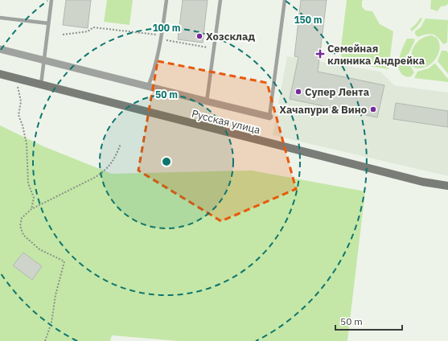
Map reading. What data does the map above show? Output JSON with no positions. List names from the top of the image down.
{
  "streets": {
    "street": ["Русская улица"]
  },
  "places": {
    "other": ["Хозсклад", "Супер Лента", "Хачапури & Вино"],
    "health": ["Семейная клиника Андрейка"]
  },
  "scale_bar": "50 m",
  "rings": ["150 m", "100 m", "50 m"]
}
